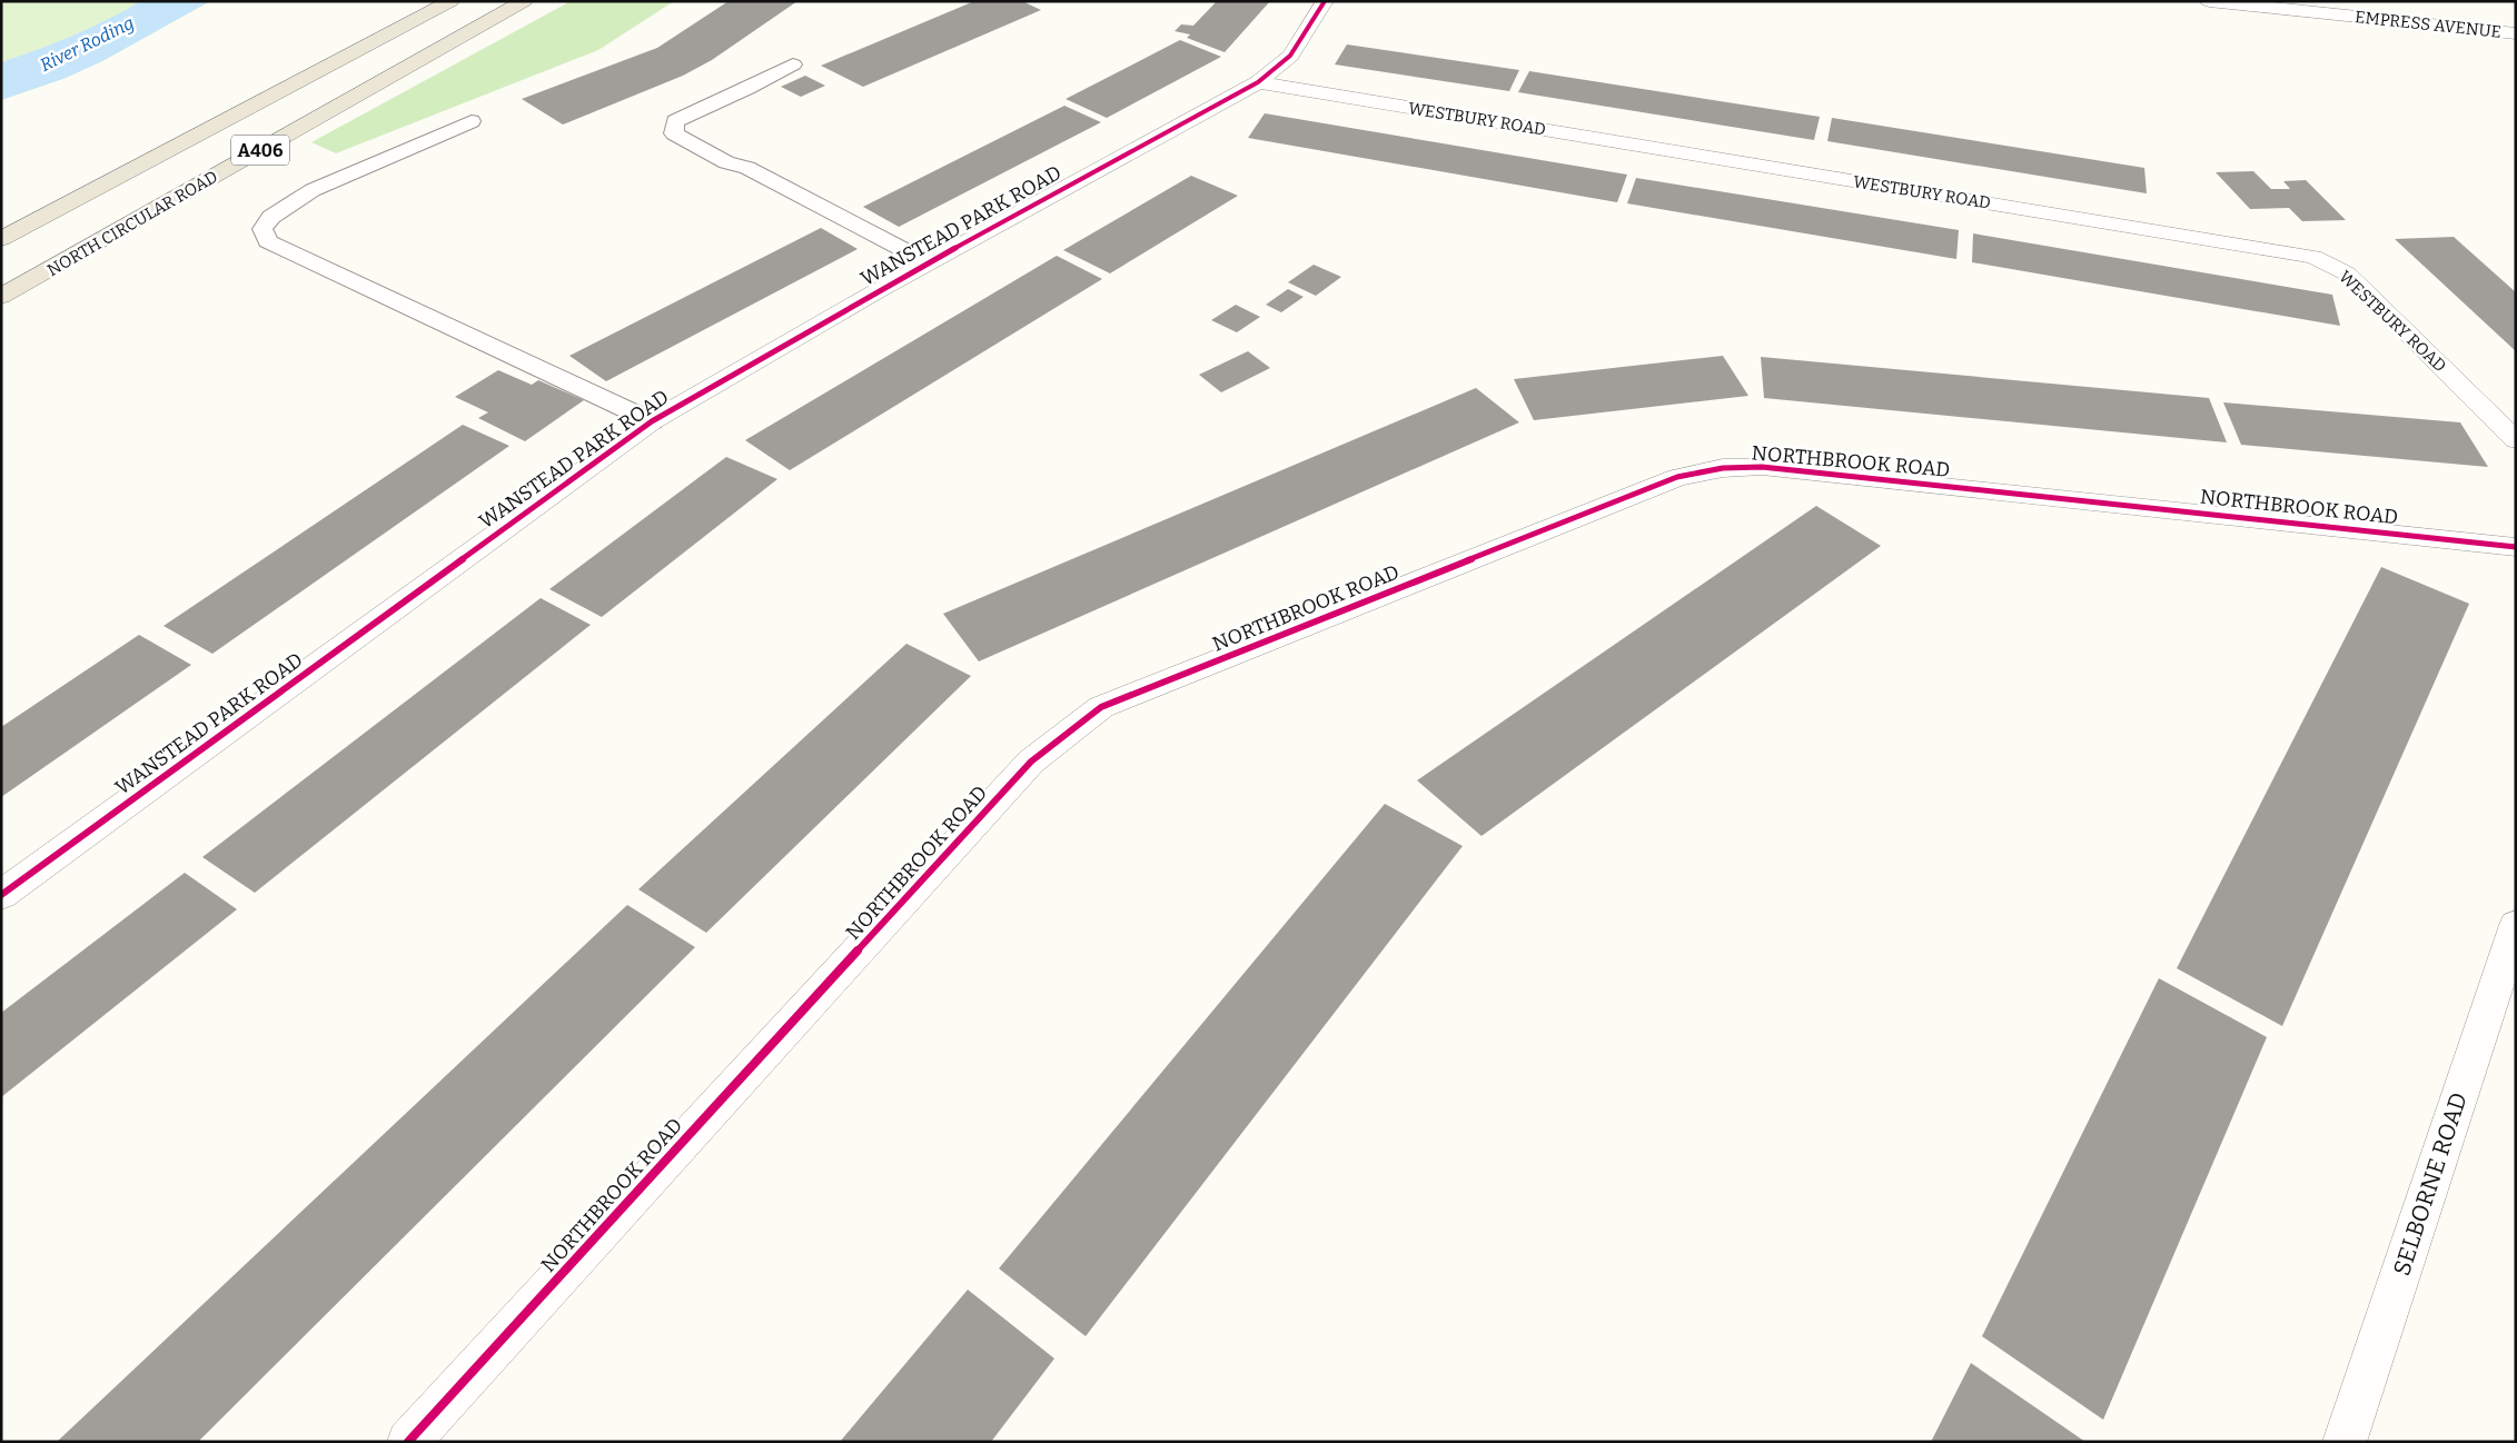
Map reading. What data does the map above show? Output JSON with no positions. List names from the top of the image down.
{
  "streets": {
    "highway": ["A406", "NORTH CIRCULAR ROAD"],
    "street": [
      "EMPRESS AVENUE",
      "WESTBURY ROAD",
      "WANSTEAD PARK ROAD",
      "NORTHBROOK ROAD",
      "SELBORNE ROAD"
    ]
  },
  "crossings": [
    ["WESTBURY ROAD", "WANSTEAD PARK ROAD"]
  ],
  "water": ["River Roding"]
}
